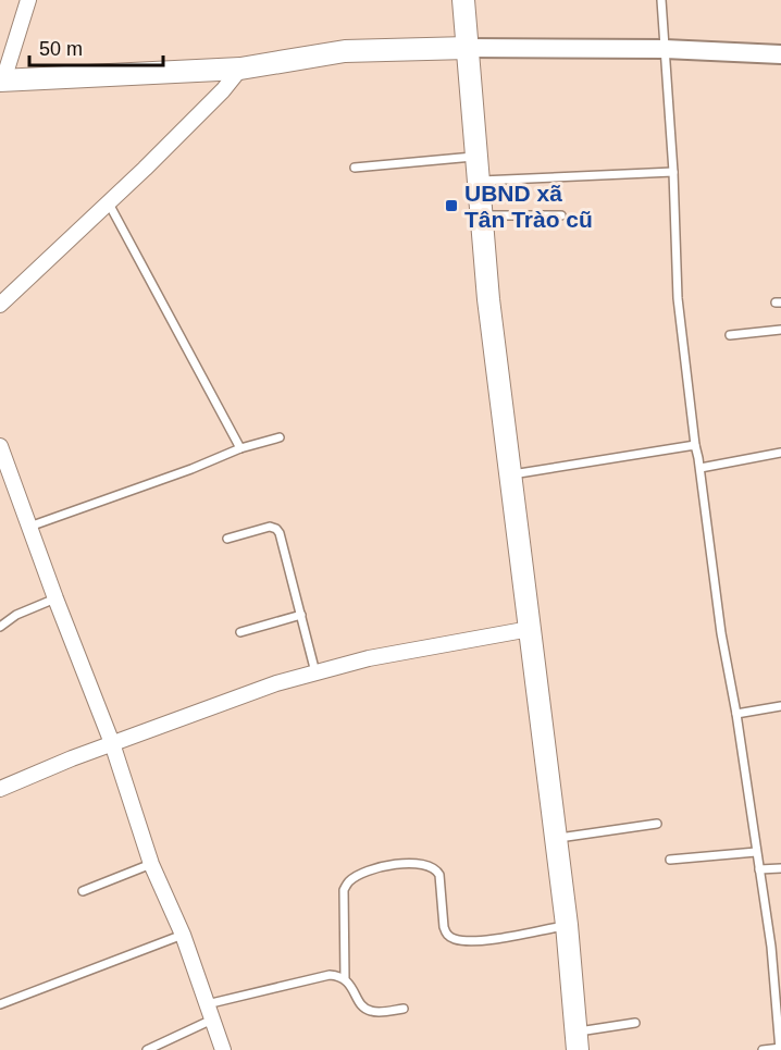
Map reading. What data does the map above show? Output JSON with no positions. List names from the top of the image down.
{
  "places": {
    "transit": ["UBND xã Tân Trào cũ"]
  },
  "scale_bar": "50 m"
}
